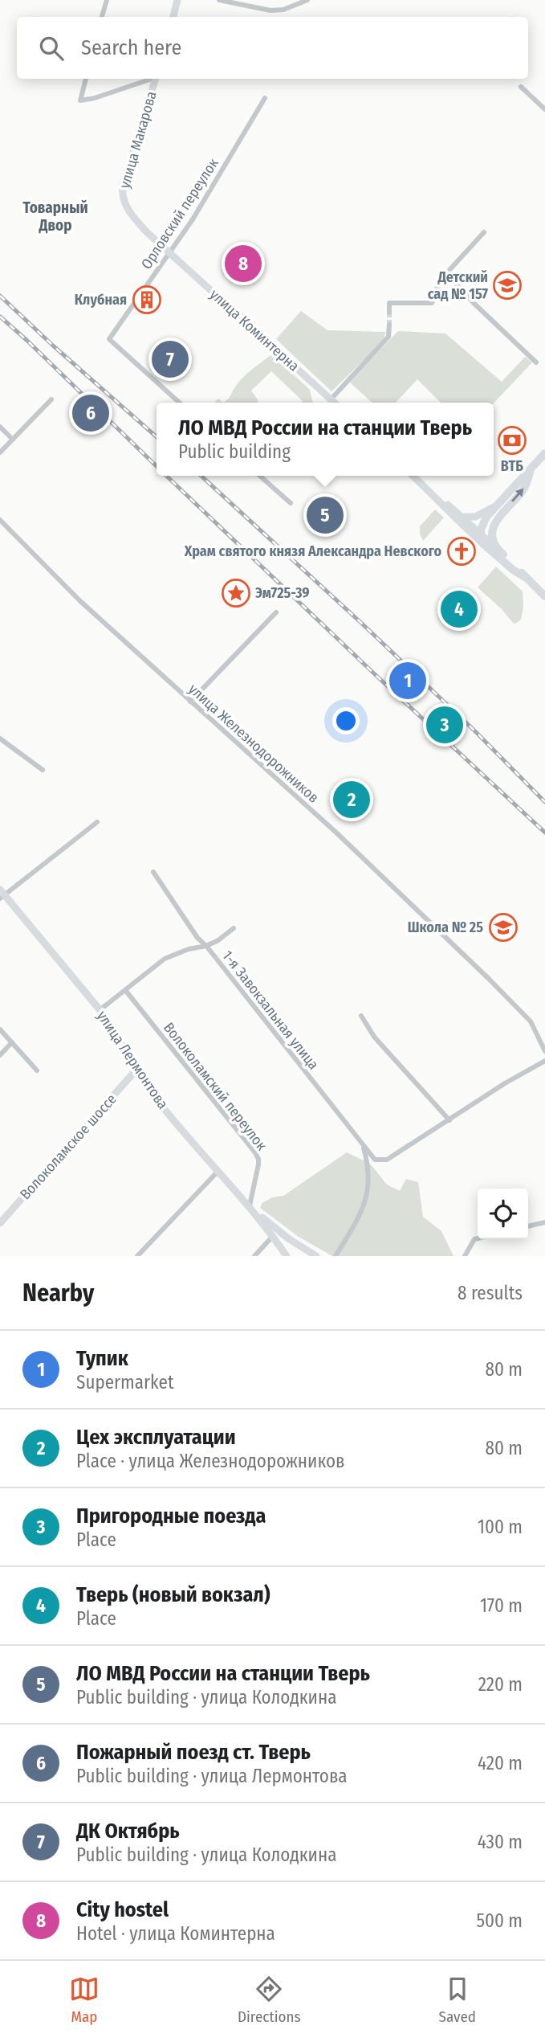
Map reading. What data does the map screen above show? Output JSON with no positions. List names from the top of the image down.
{
  "streets": {
    "main road": [
      "улица Макарова",
      "улица Коминтерна",
      "улица Лермонтова",
      "Волоколамское шоссе"
    ],
    "street": [
      "Орловский переулок",
      "улица Железнодорожников",
      "1-я Завокзальная улица",
      "Волоколамский переулок"
    ]
  },
  "crossings": [
    ["улица Макарова", "Орловский переулок"],
    ["улица Макарова", "улица Коминтерна"],
    ["Орловский переулок", "улица Коминтерна"],
    ["улица Лермонтова", "Волоколамское шоссе"]
  ],
  "districts": ["Товарный Двор"],
  "places": {
    "school or university": ["Детский сад № 157", "Школа № 25"],
    "building": ["Клубная"],
    "bank": ["ВТБ"],
    "church": ["Храм святого князя Александра Невского"],
    "place": ["Эм725-39"]
  },
  "page": {
    "search": "Search here",
    "pins": [
      "8",
      "7",
      "6",
      "5",
      "4",
      "1",
      "3",
      "2"
    ],
    "popup": ["ЛО МВД России на станции Тверь", "Public building"],
    "heading": ["Nearby", "8 results"],
    "list": [
      {
        "mark": "1",
        "name": "Тупик",
        "note": "Supermarket",
        "value": "80 m"
      },
      {
        "mark": "2",
        "name": "Цех эксплуатации",
        "note": "Place · улица Железнодорожников",
        "value": "80 m"
      },
      {
        "mark": "3",
        "name": "Пригородные поезда",
        "note": "Place",
        "value": "100 m"
      },
      {
        "mark": "4",
        "name": "Тверь (новый вокзал)",
        "note": "Place",
        "value": "170 m"
      },
      {
        "mark": "5",
        "name": "ЛО МВД России на станции Тверь",
        "note": "Public building · улица Колодкина",
        "value": "220 m"
      },
      {
        "mark": "6",
        "name": "Пожарный поезд ст. Тверь",
        "note": "Public building · улица Лермонтова",
        "value": "420 m"
      },
      {
        "mark": "7",
        "name": "ДК Октябрь",
        "note": "Public building · улица Колодкина",
        "value": "430 m"
      },
      {
        "mark": "8",
        "name": "City hostel",
        "note": "Hotel · улица Коминтерна",
        "value": "500 m"
      }
    ],
    "nav": ["Map", "Directions", "Saved"]
  }
}
